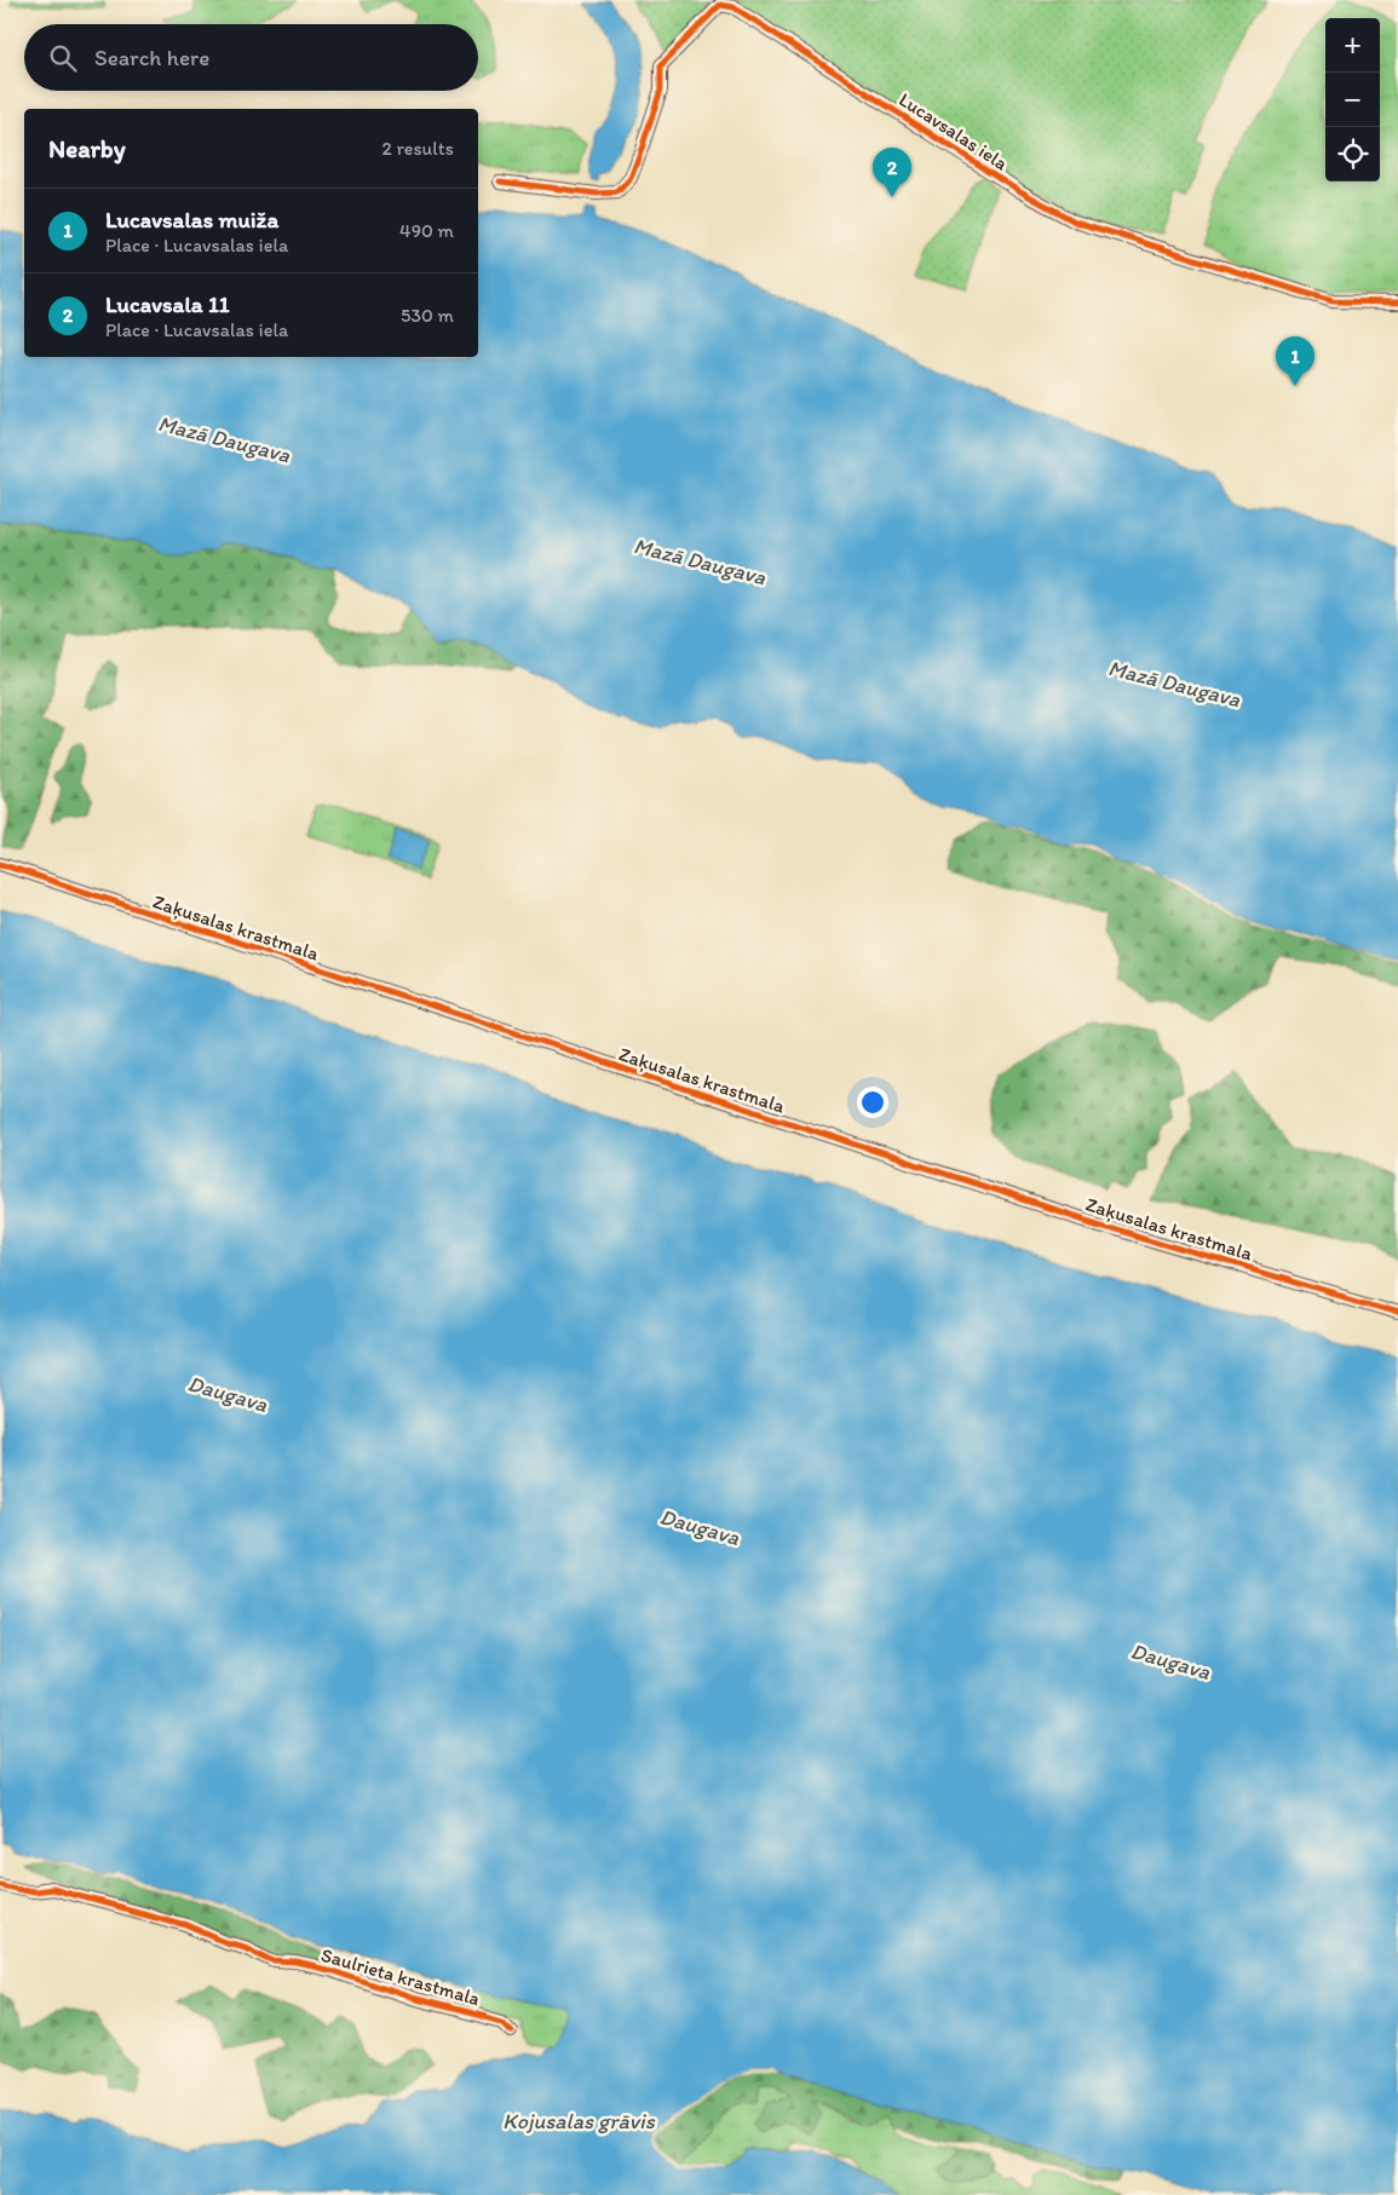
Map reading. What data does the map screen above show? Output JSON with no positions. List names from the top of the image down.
{
  "streets": {
    "street": ["Lucavsalas iela", "Zaķusalas krastmala", "Saulrieta krastmala"]
  },
  "water": ["Mazā Daugava", "Daugava", "Kojusalas grāvis"],
  "page": {
    "map_buttons": ["+", "−"],
    "search": "Search here",
    "heading": ["Nearby", "2 results"],
    "pins": ["2", "1"],
    "list": [
      {
        "mark": "1",
        "name": "Lucavsalas muiža",
        "note": "Place · Lucavsalas iela",
        "value": "490 m"
      },
      {
        "mark": "2",
        "name": "Lucavsala 11",
        "note": "Place · Lucavsalas iela",
        "value": "530 m"
      }
    ]
  }
}
